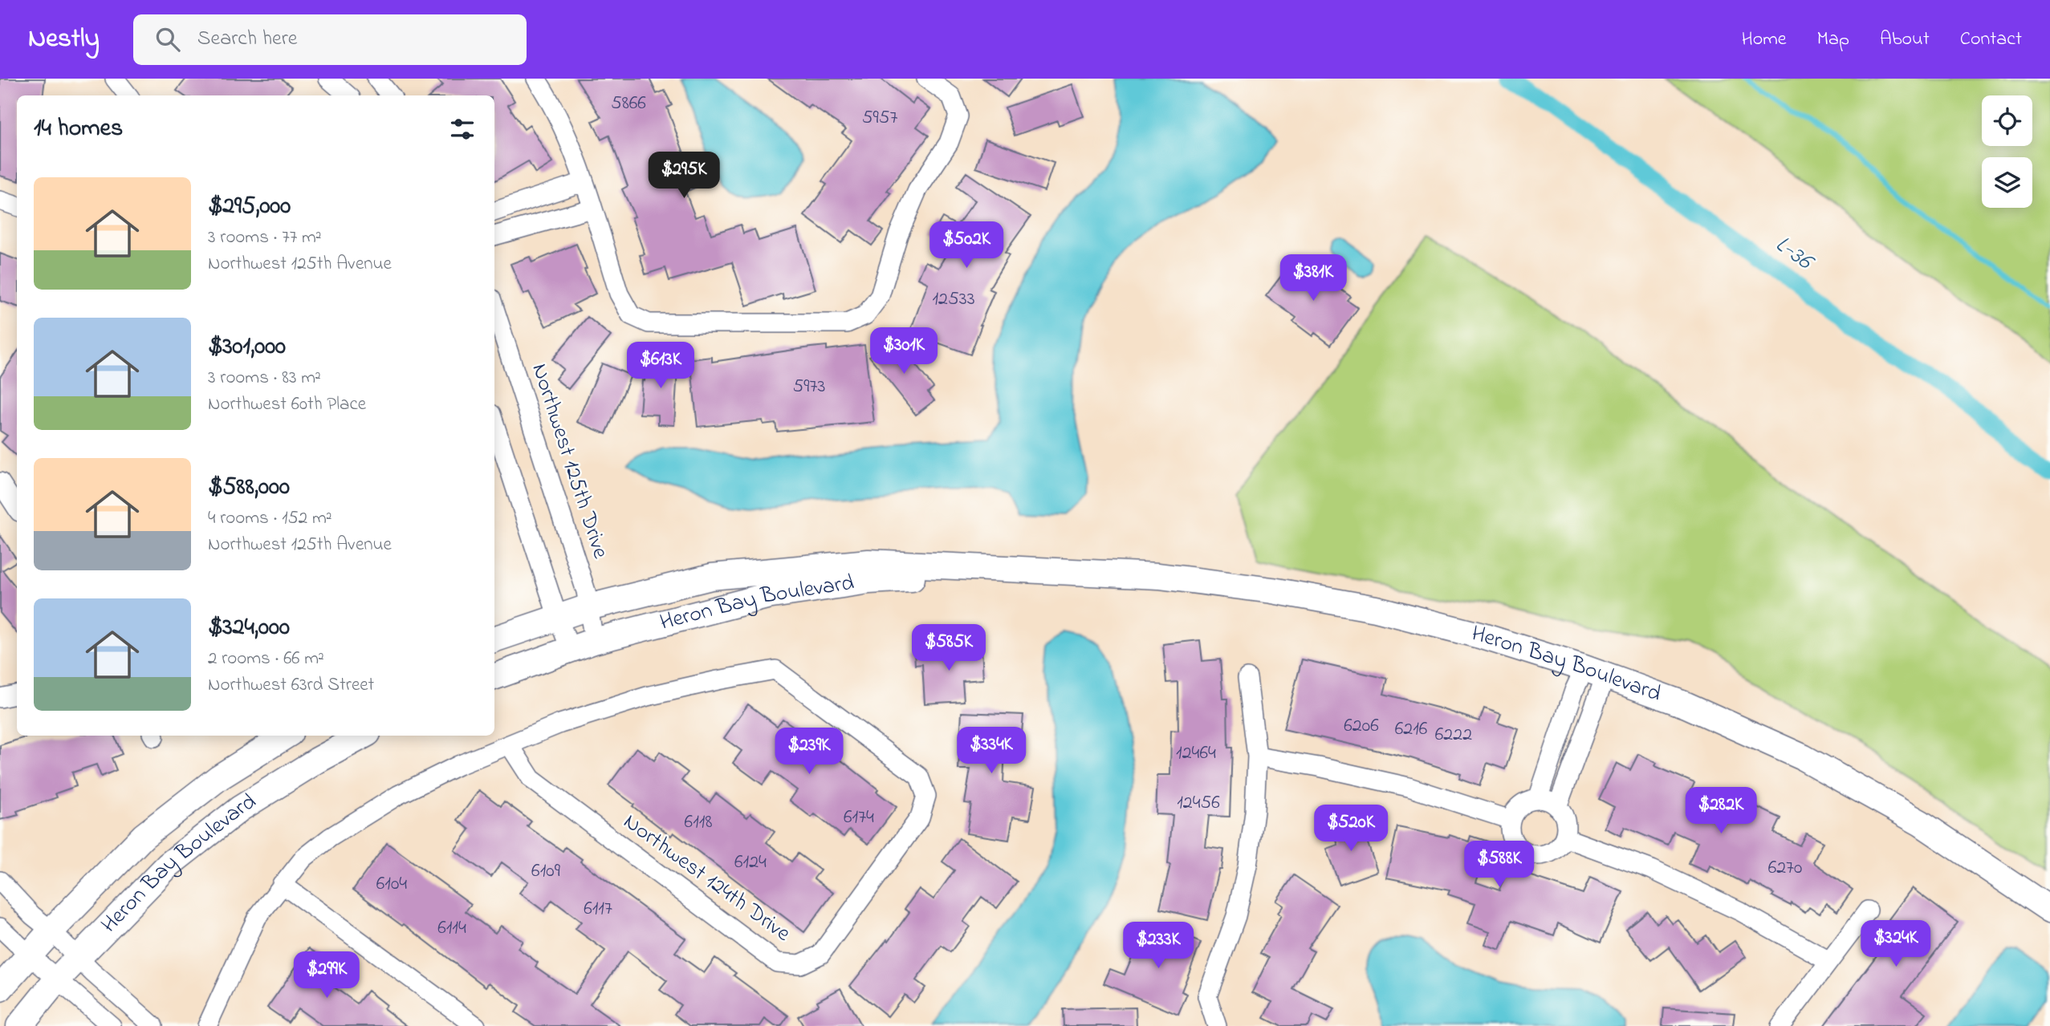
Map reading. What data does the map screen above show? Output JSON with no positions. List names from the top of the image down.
{
  "streets": {
    "street": ["Northwest 125th Drive", "Heron Bay Boulevard", "Northwest 124th Drive"]
  },
  "crossings": [
    ["Northwest 125th Drive", "Heron Bay Boulevard"]
  ],
  "water": ["L-36"],
  "house_numbers": [
    "5866",
    "5957",
    "12533",
    "5973",
    "6206",
    "6216",
    "6222",
    "12464",
    "12456",
    "6174",
    "6118",
    "6124",
    "6270",
    "6109",
    "6104",
    "6117",
    "6114"
  ],
  "page": {
    "header": "Nestly",
    "search": "Search here",
    "nav": [
      "Home",
      "Map",
      "About",
      "Contact"
    ],
    "heading": "14 homes",
    "price": [
      "$295K",
      "$502K",
      "$381K",
      "$301K",
      "$613K",
      "$585K",
      "$334K",
      "$239K",
      "$282K",
      "$520K",
      "$588K",
      "$324K",
      "$233K",
      "$299K"
    ],
    "list": [
      {
        "name": "$295,000",
        "note": "3 rooms · 77 m² · Northwest 125th Avenue"
      },
      {
        "name": "$301,000",
        "note": "3 rooms · 83 m² · Northwest 60th Place"
      },
      {
        "name": "$588,000",
        "note": "4 rooms · 152 m² · Northwest 125th Avenue"
      },
      {
        "name": "$324,000",
        "note": "2 rooms · 66 m² · Northwest 63rd Street"
      }
    ]
  }
}
